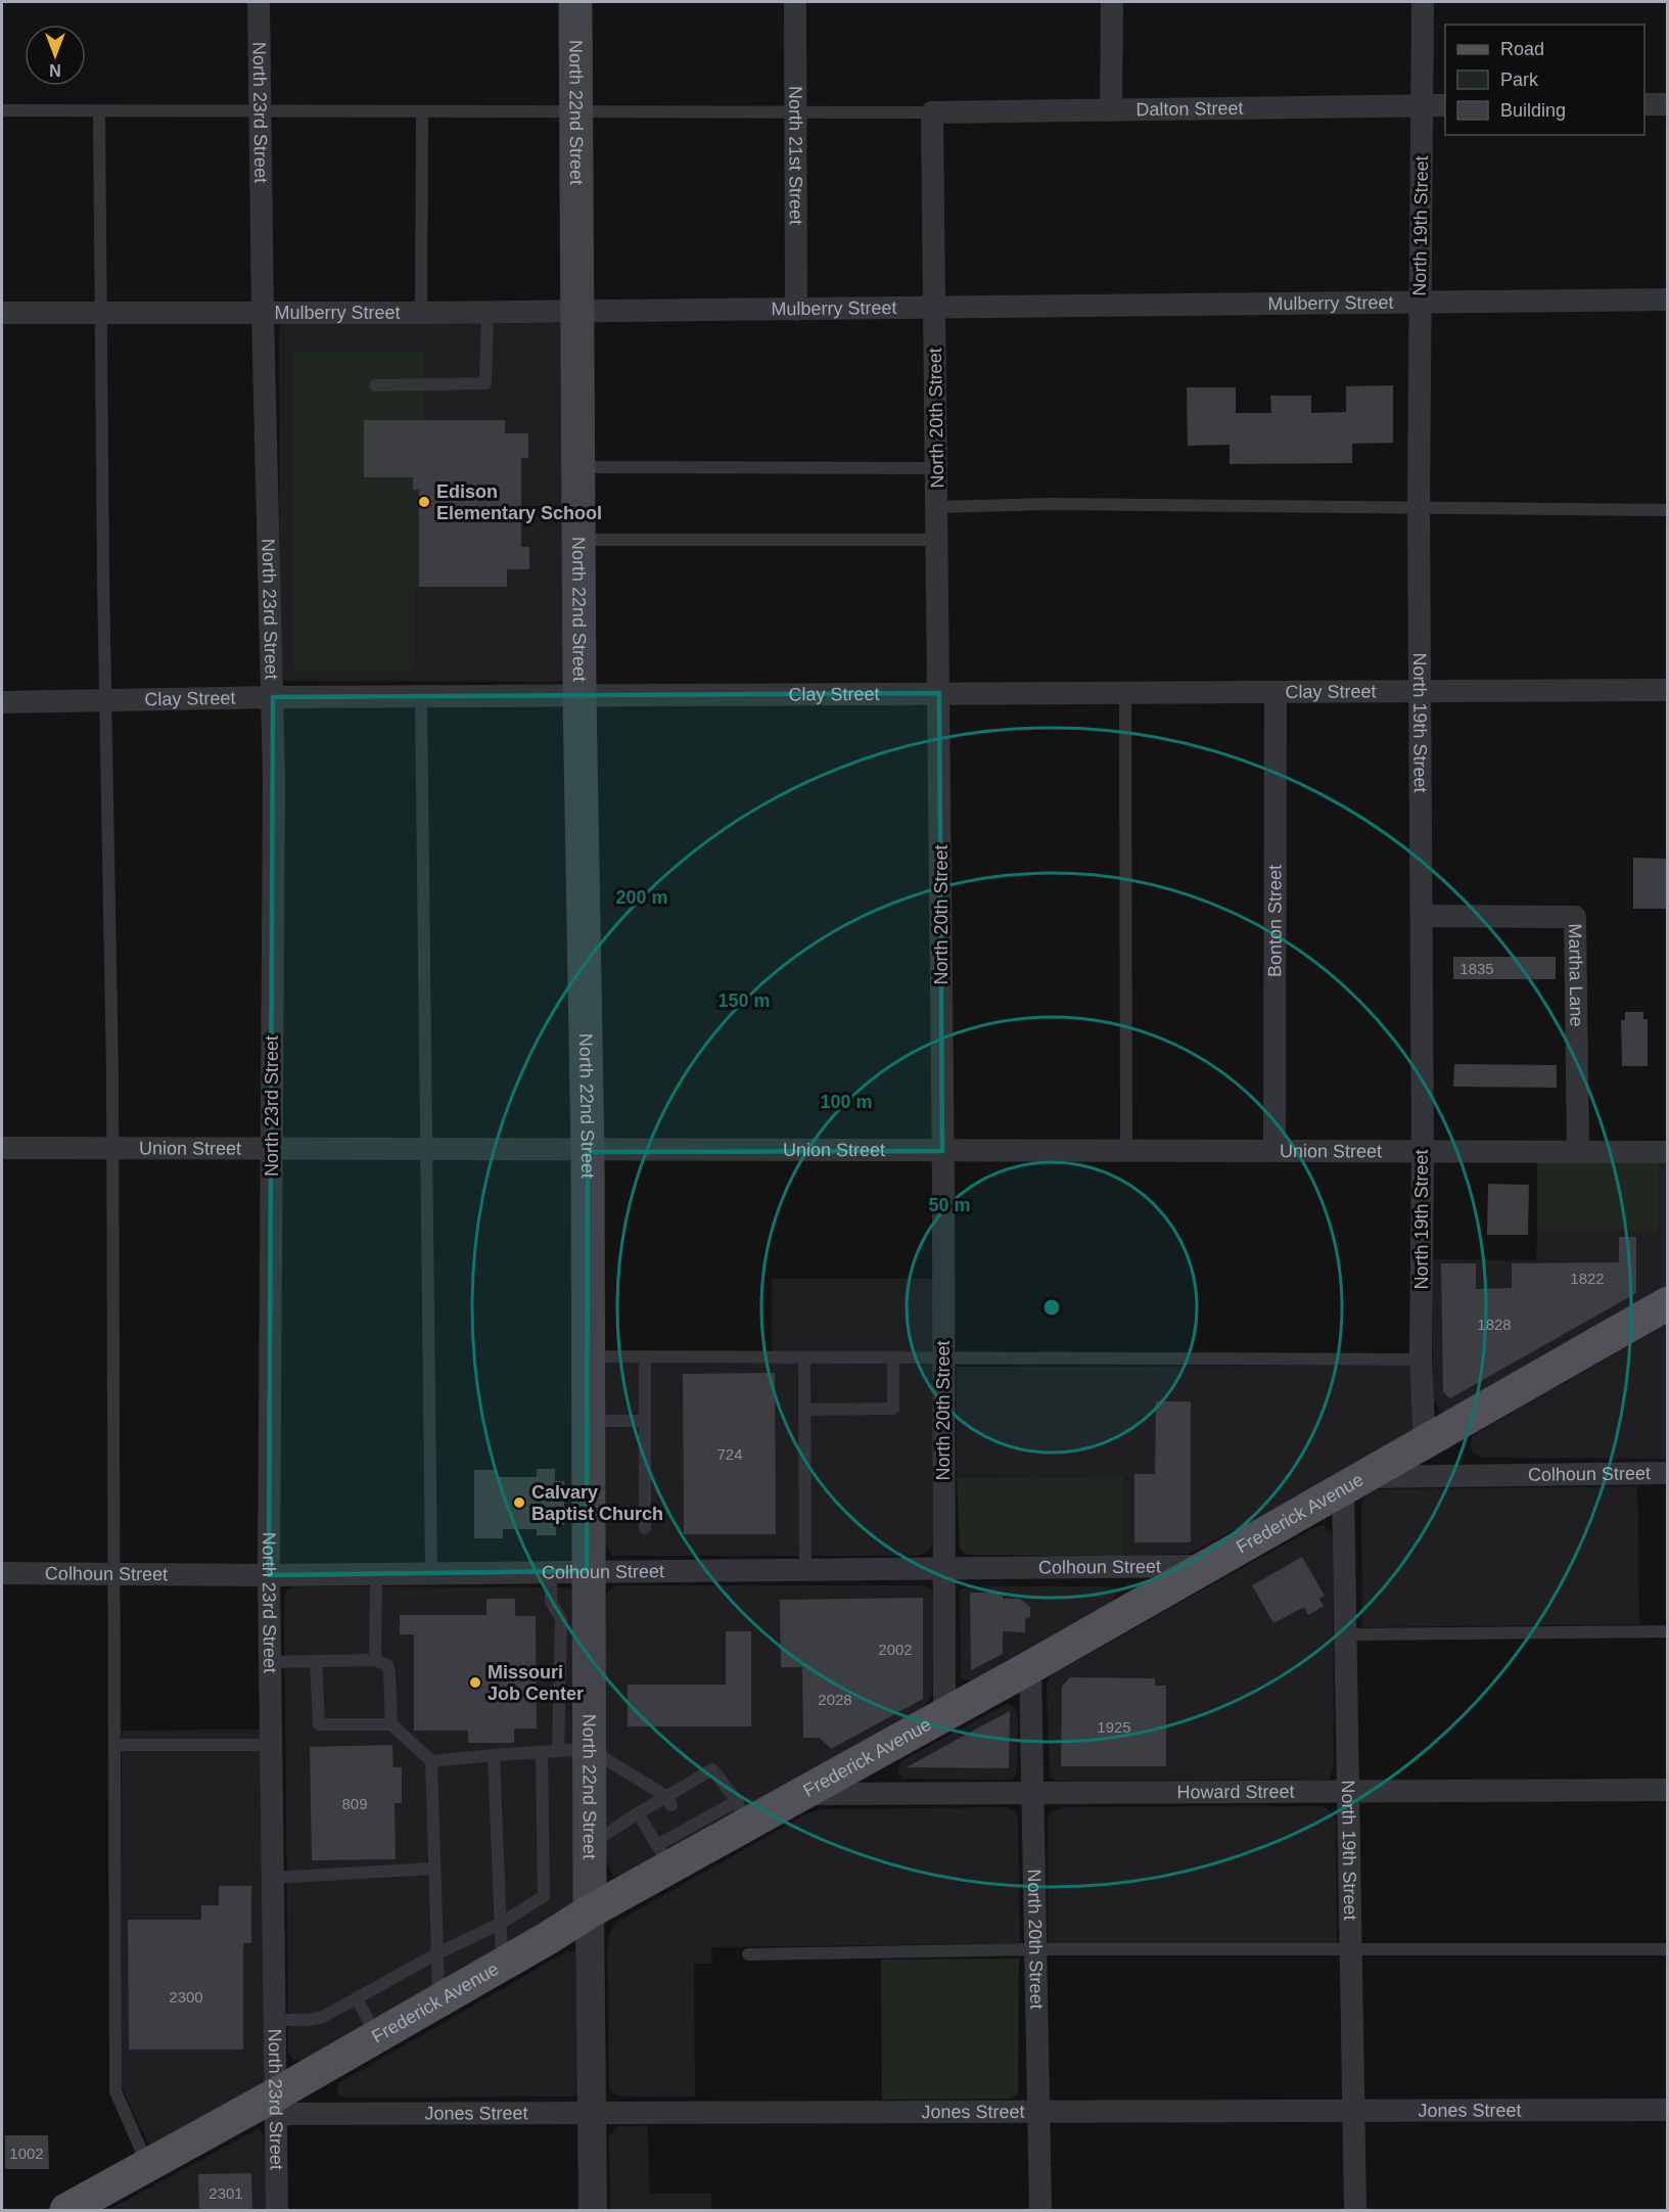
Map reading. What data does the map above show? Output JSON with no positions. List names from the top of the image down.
{
  "streets": {
    "main road": ["North 22nd Street", "Frederick Avenue"],
    "street": [
      "Dalton Street",
      "North 23rd Street",
      "North 21st Street",
      "North 19th Street",
      "Mulberry Street",
      "North 20th Street",
      "Clay Street",
      "Bonton Street",
      "Martha Lane",
      "Union Street",
      "Colhoun Street",
      "Howard Street",
      "Jones Street"
    ]
  },
  "crossings": [
    ["Dalton Street", "North 19th Street"],
    ["Dalton Street", "North 20th Street"],
    ["North 23rd Street", "Mulberry Street"],
    ["North 23rd Street", "Clay Street"],
    ["North 23rd Street", "Union Street"],
    ["North 23rd Street", "Colhoun Street"],
    ["North 23rd Street", "Frederick Avenue"],
    ["North 23rd Street", "Jones Street"],
    ["North 22nd Street", "Mulberry Street"],
    ["North 22nd Street", "Clay Street"],
    ["North 22nd Street", "Union Street"],
    ["North 22nd Street", "Colhoun Street"],
    ["North 22nd Street", "Frederick Avenue"],
    ["North 22nd Street", "Jones Street"],
    ["North 21st Street", "Mulberry Street"],
    ["North 19th Street", "Mulberry Street"],
    ["North 19th Street", "Clay Street"],
    ["North 19th Street", "Martha Lane"],
    ["North 19th Street", "Union Street"],
    ["North 19th Street", "Colhoun Street"],
    ["North 19th Street", "Frederick Avenue"],
    ["North 19th Street", "Howard Street"],
    ["North 19th Street", "Jones Street"],
    ["Mulberry Street", "North 20th Street"],
    ["North 20th Street", "Clay Street"],
    ["North 20th Street", "Union Street"],
    ["North 20th Street", "Colhoun Street"],
    ["North 20th Street", "Frederick Avenue"],
    ["North 20th Street", "Howard Street"],
    ["North 20th Street", "Jones Street"],
    ["Clay Street", "Bonton Street"],
    ["Bonton Street", "Union Street"],
    ["Martha Lane", "Union Street"],
    ["Colhoun Street", "Frederick Avenue"],
    ["Frederick Avenue", "Howard Street"],
    ["Frederick Avenue", "Jones Street"]
  ],
  "places": ["Edison Elementary School", "Calvary Baptist Church", "Missouri Job Center"],
  "house_numbers": [
    "1835",
    "1822",
    "1828",
    "724",
    "2002",
    "2028",
    "1925",
    "809",
    "2300",
    "1002",
    "2301"
  ],
  "legend": ["Road", "Park", "Building"],
  "north": "bottom",
  "rings": [
    "200 m",
    "150 m",
    "100 m",
    "50 m"
  ]
}
